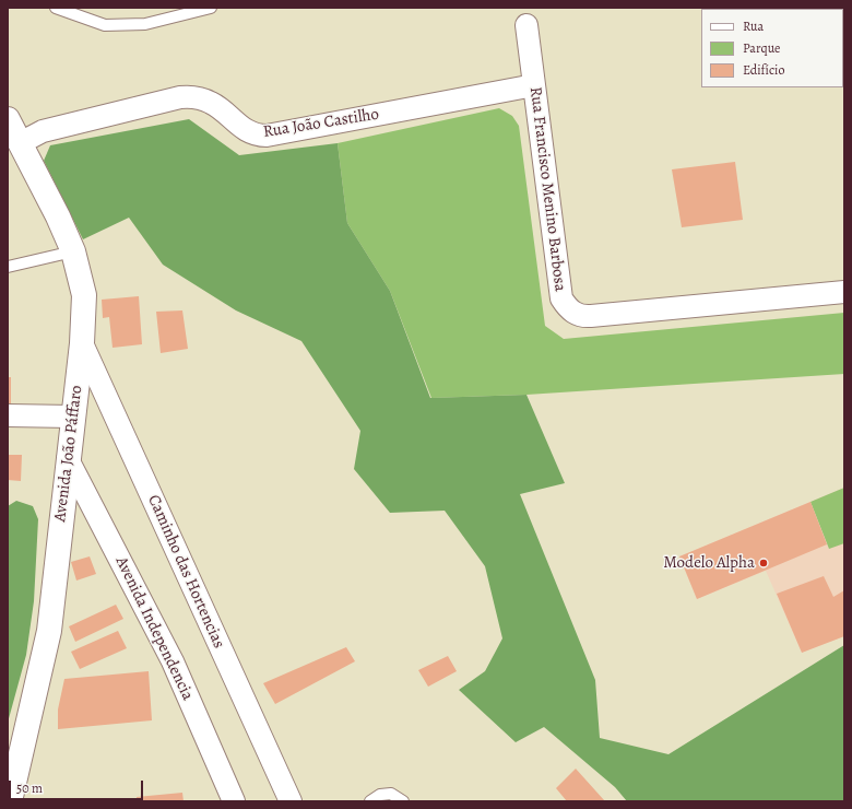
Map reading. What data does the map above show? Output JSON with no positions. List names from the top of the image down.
{
  "streets": {
    "main road": ["Avenida João Páffaro"],
    "street": [
      "Rua João Castilho",
      "Rua Francisco Menino Barbosa",
      "Caminho das Hortencias",
      "Avenida Independencia"
    ]
  },
  "crossings": [
    ["Rua João Castilho", "Rua Francisco Menino Barbosa"],
    ["Rua João Castilho", "Avenida João Páffaro"],
    ["Avenida João Páffaro", "Caminho das Hortencias"],
    ["Avenida João Páffaro", "Avenida Independencia"]
  ],
  "places": ["Modelo Alpha"],
  "legend": ["Rua", "Parque", "Edifício"],
  "scale_bar": "50 m"
}
